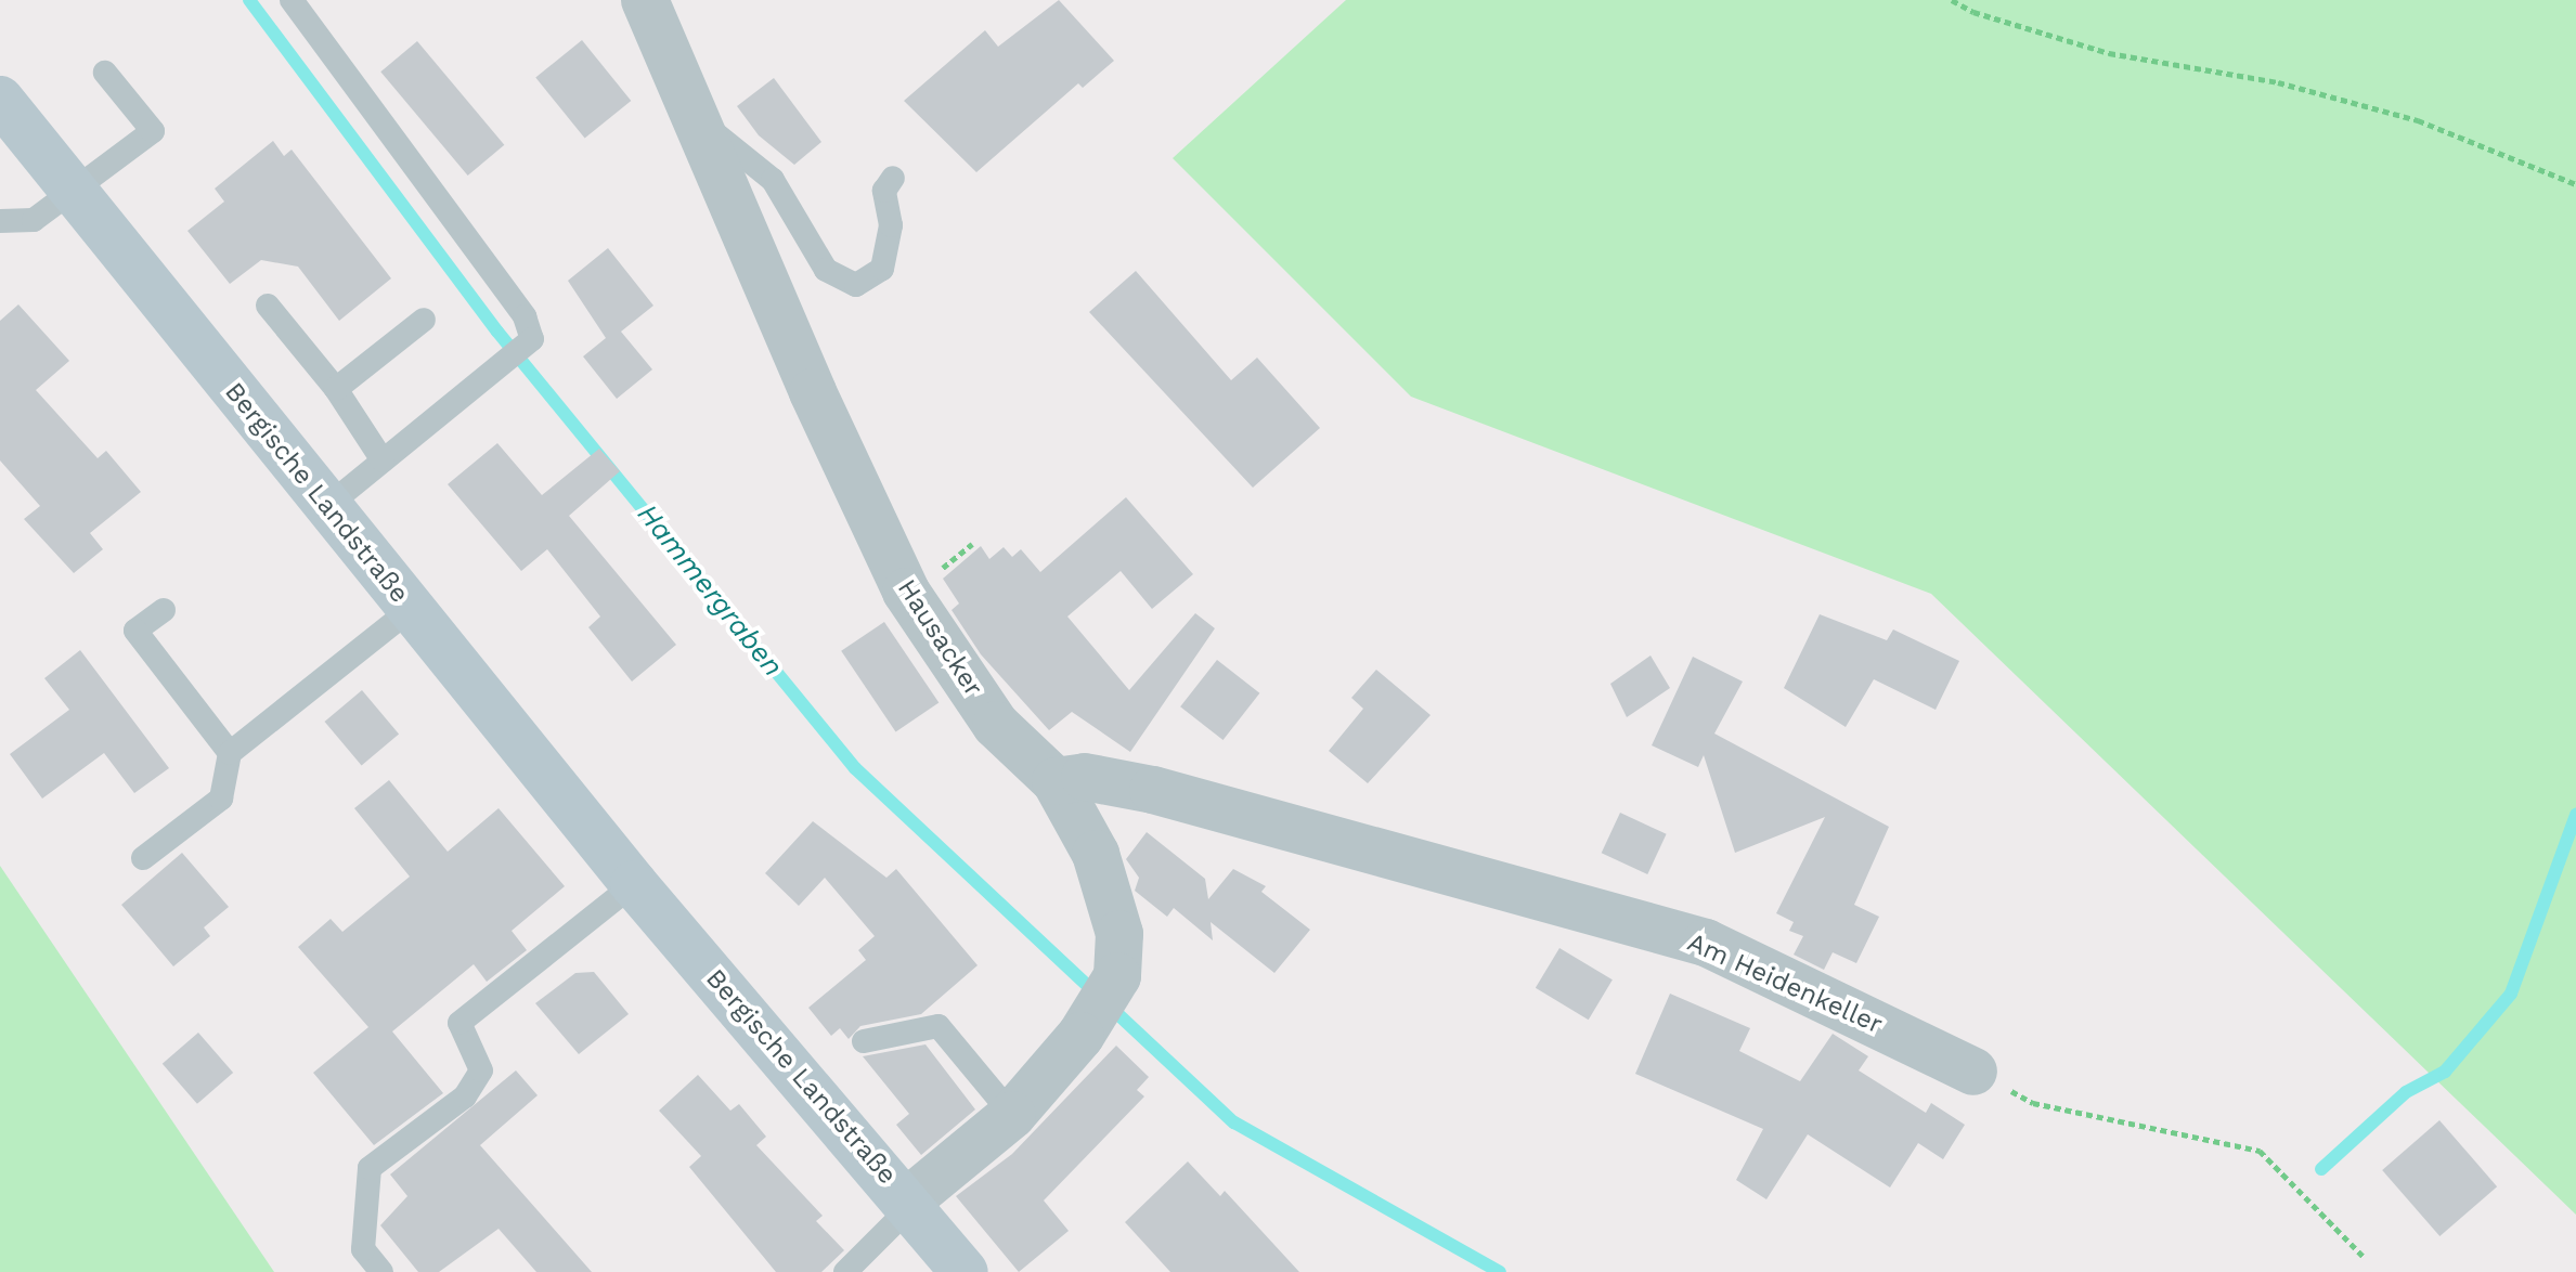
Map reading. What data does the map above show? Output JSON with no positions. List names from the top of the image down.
{
  "streets": {
    "main road": ["Bergische Landstraße"],
    "street": ["Hausacker", "Am Heidenkeller"]
  },
  "crossings": [
    ["Bergische Landstraße", "Hausacker"],
    ["Hausacker", "Am Heidenkeller"]
  ],
  "water": ["Hammergraben"]
}
